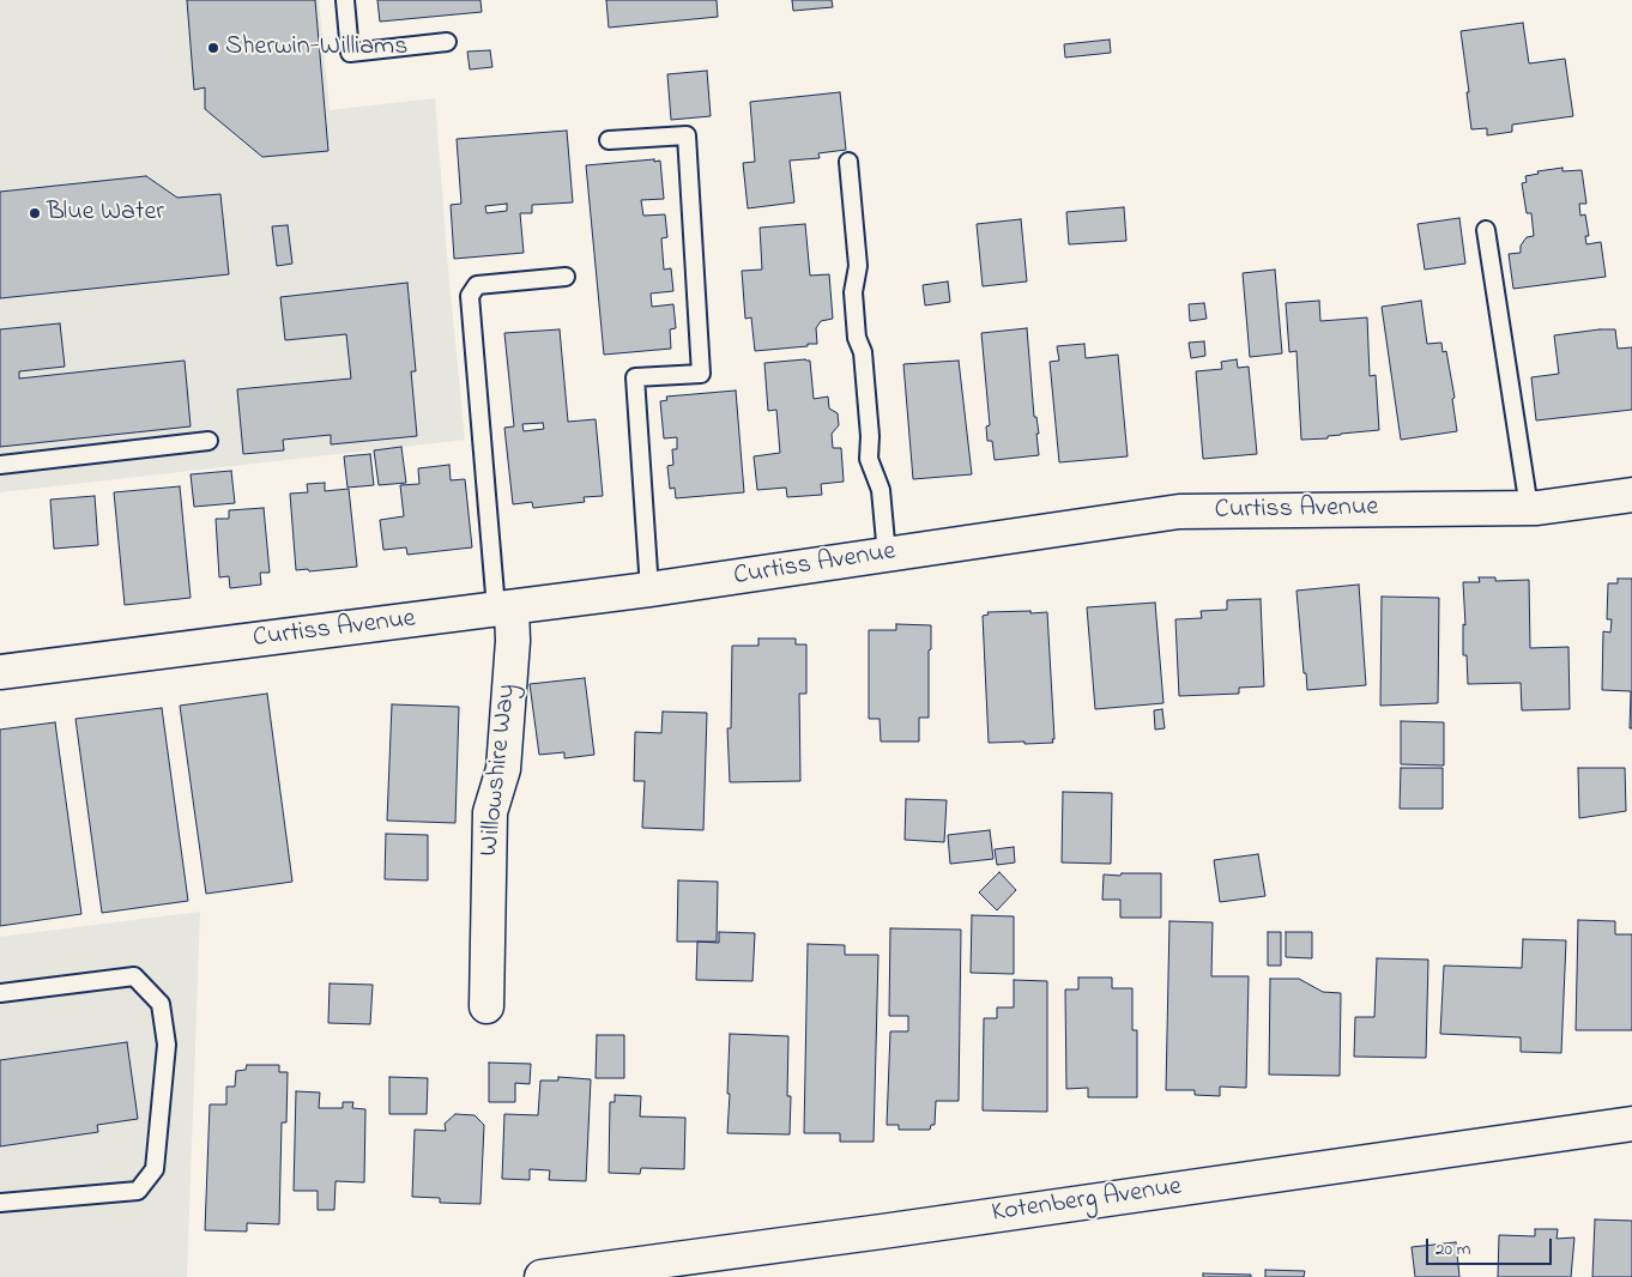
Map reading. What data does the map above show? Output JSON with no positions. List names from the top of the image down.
{
  "streets": {
    "street": ["Curtiss Avenue", "Willowshire Way", "Kotenberg Avenue"]
  },
  "crossings": [
    ["Curtiss Avenue", "Willowshire Way"]
  ],
  "places": ["Sherwin-Williams", "Blue Water"],
  "scale_bar": "20 m"
}
